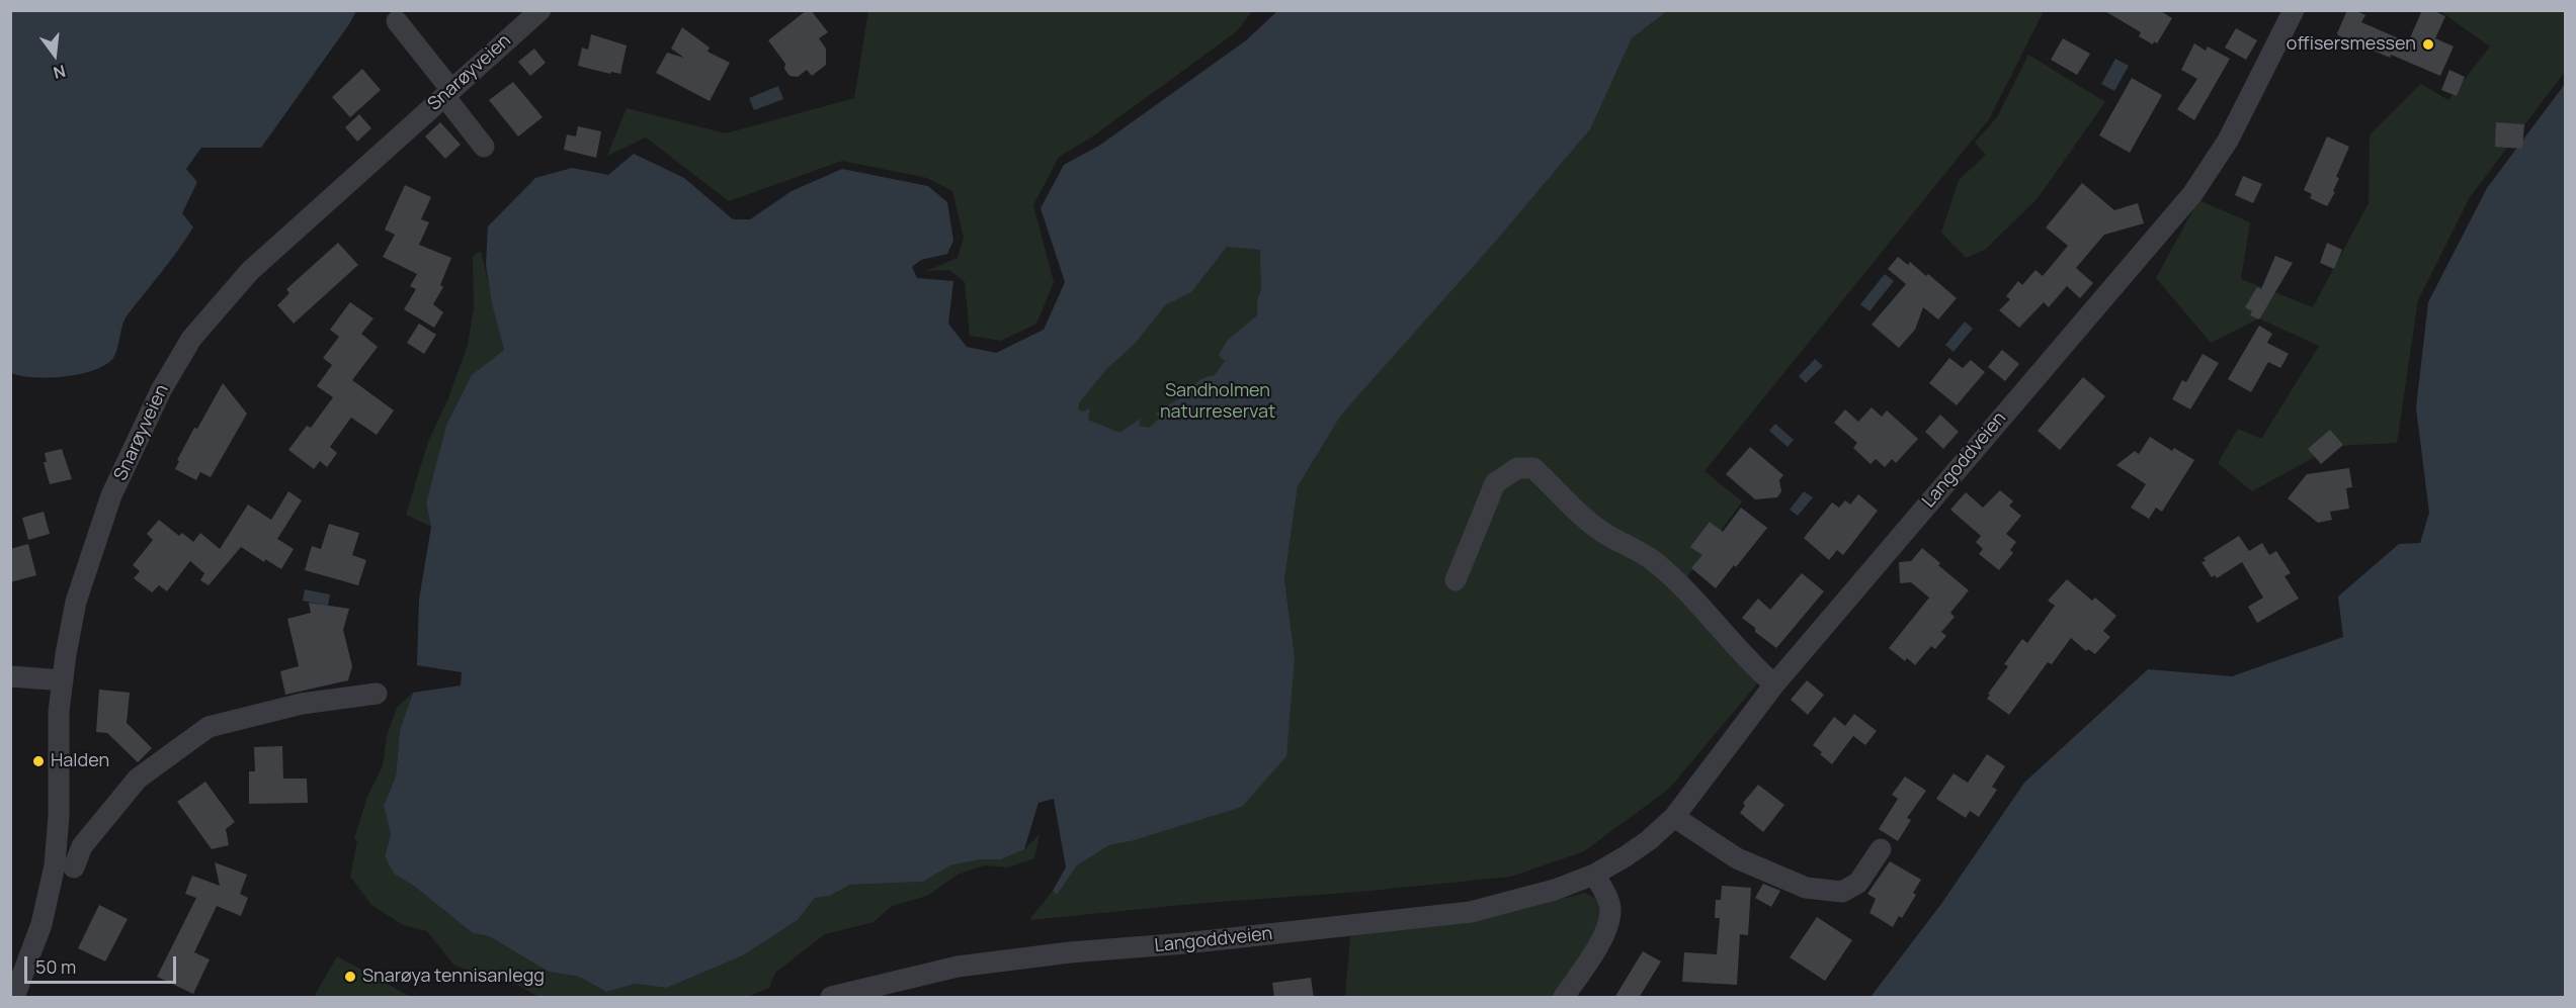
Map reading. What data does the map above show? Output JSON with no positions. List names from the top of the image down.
{
  "streets": {
    "street": ["Snarøyveien", "Langoddveien"]
  },
  "parks": ["Sandholmen naturreservat"],
  "places": ["offisersmessen", "Halden", "Snarøya tennisanlegg"],
  "scale_bar": "50 m",
  "north": "bottom"
}
